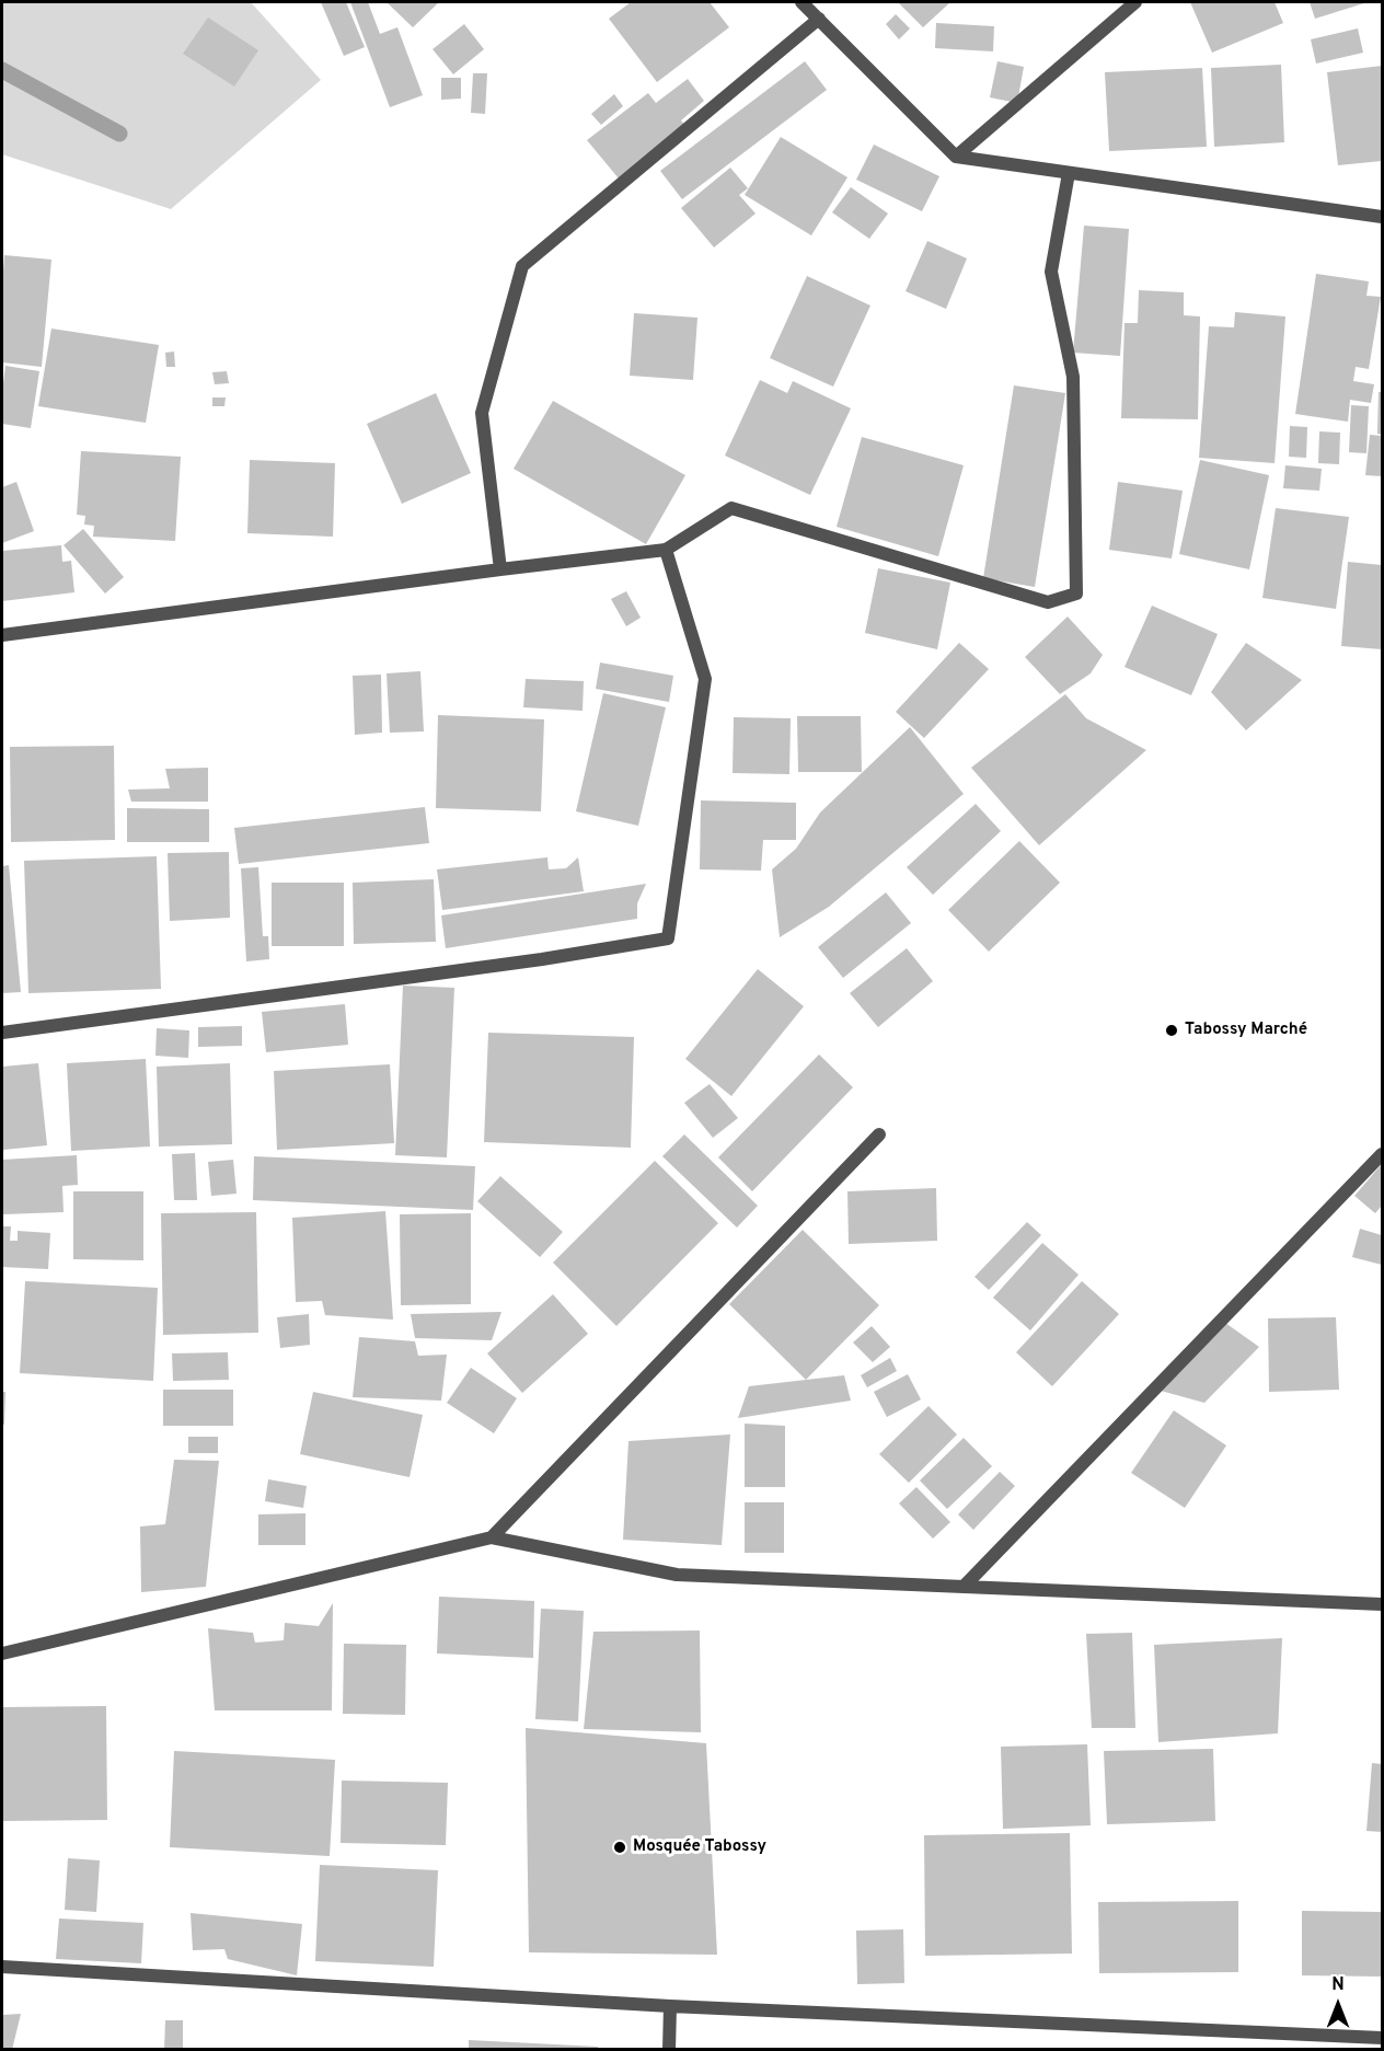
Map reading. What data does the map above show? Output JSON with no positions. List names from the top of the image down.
{
  "places": ["Tabossy Marché", "Mosquée Tabossy"],
  "north": "top"
}
